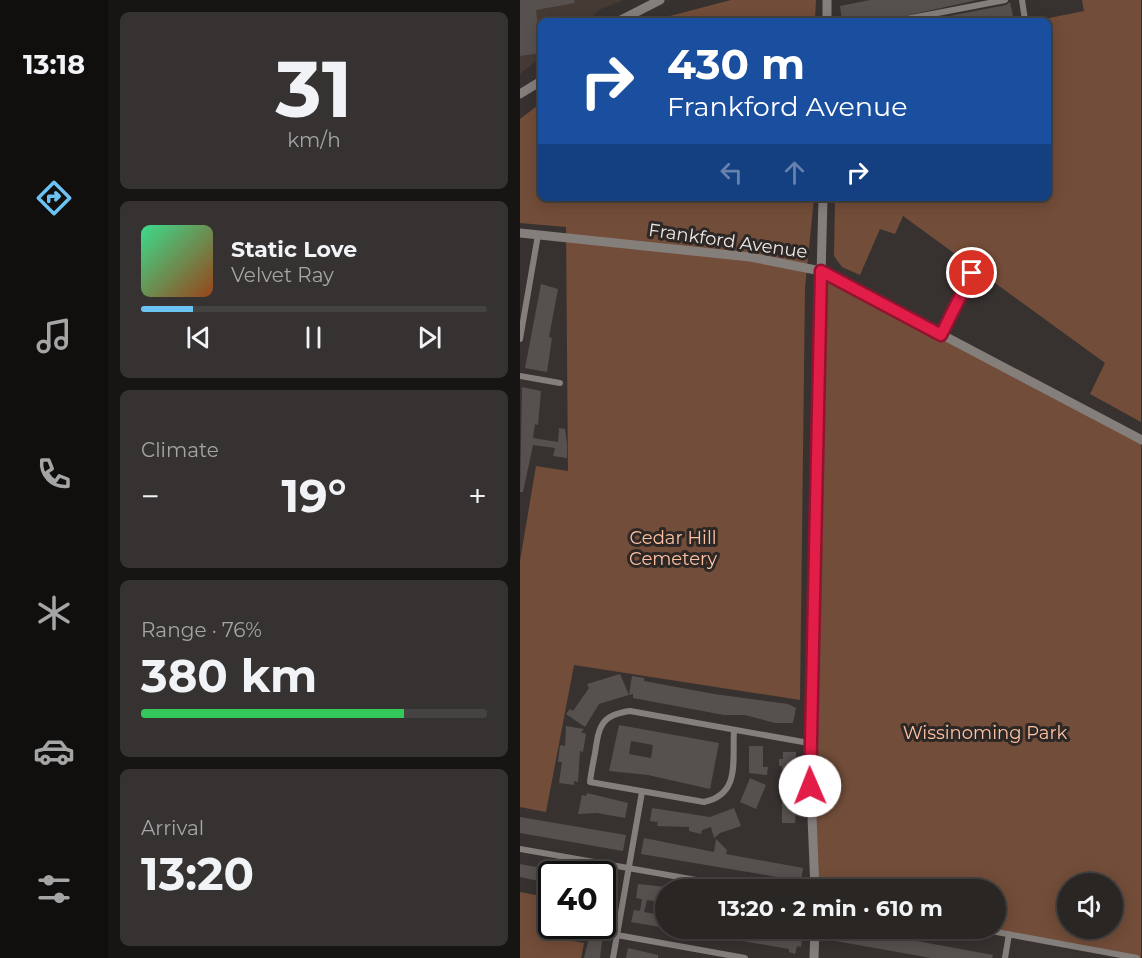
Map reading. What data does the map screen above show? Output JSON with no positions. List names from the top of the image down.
{
  "streets": {
    "street": ["Frankford Avenue"]
  },
  "parks": ["Cedar Hill Cemetery", "Wissinoming Park"],
  "page": {
    "tabs": "13:18",
    "tile": [
      ["31", "km/h"],
      "Climate",
      ["Range · 76%", "380 km"],
      ["Arrival", "13:20"]
    ],
    "turn": ["430 m", "Frankford Avenue"],
    "song": ["Static Love", "Velvet Ray"],
    "heat": ["−", "19°", "+"],
    "limit": "40",
    "trip": "13:20 · 2 min · 610 m"
  }
}
